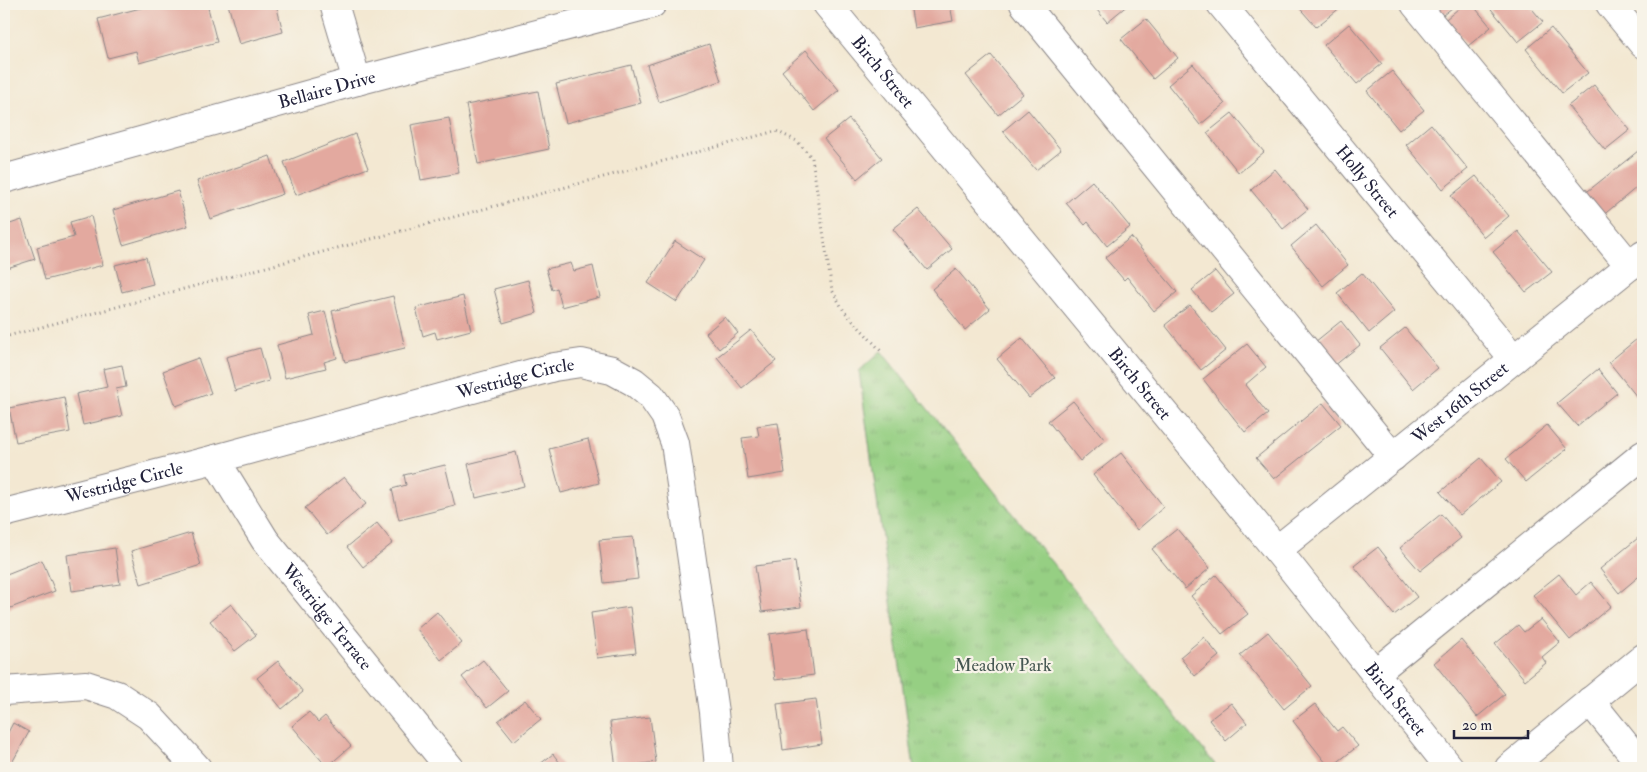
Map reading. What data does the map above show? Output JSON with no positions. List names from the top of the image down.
{
  "streets": {
    "street": [
      "Birch Street",
      "Bellaire Drive",
      "Holly Street",
      "Westridge Circle",
      "West 16th Street",
      "Westridge Terrace"
    ]
  },
  "crossings": [
    ["Birch Street", "West 16th Street"],
    ["Holly Street", "West 16th Street"],
    ["Westridge Circle", "Westridge Terrace"]
  ],
  "parks": ["Meadow Park"],
  "scale_bar": "20 m"
}
